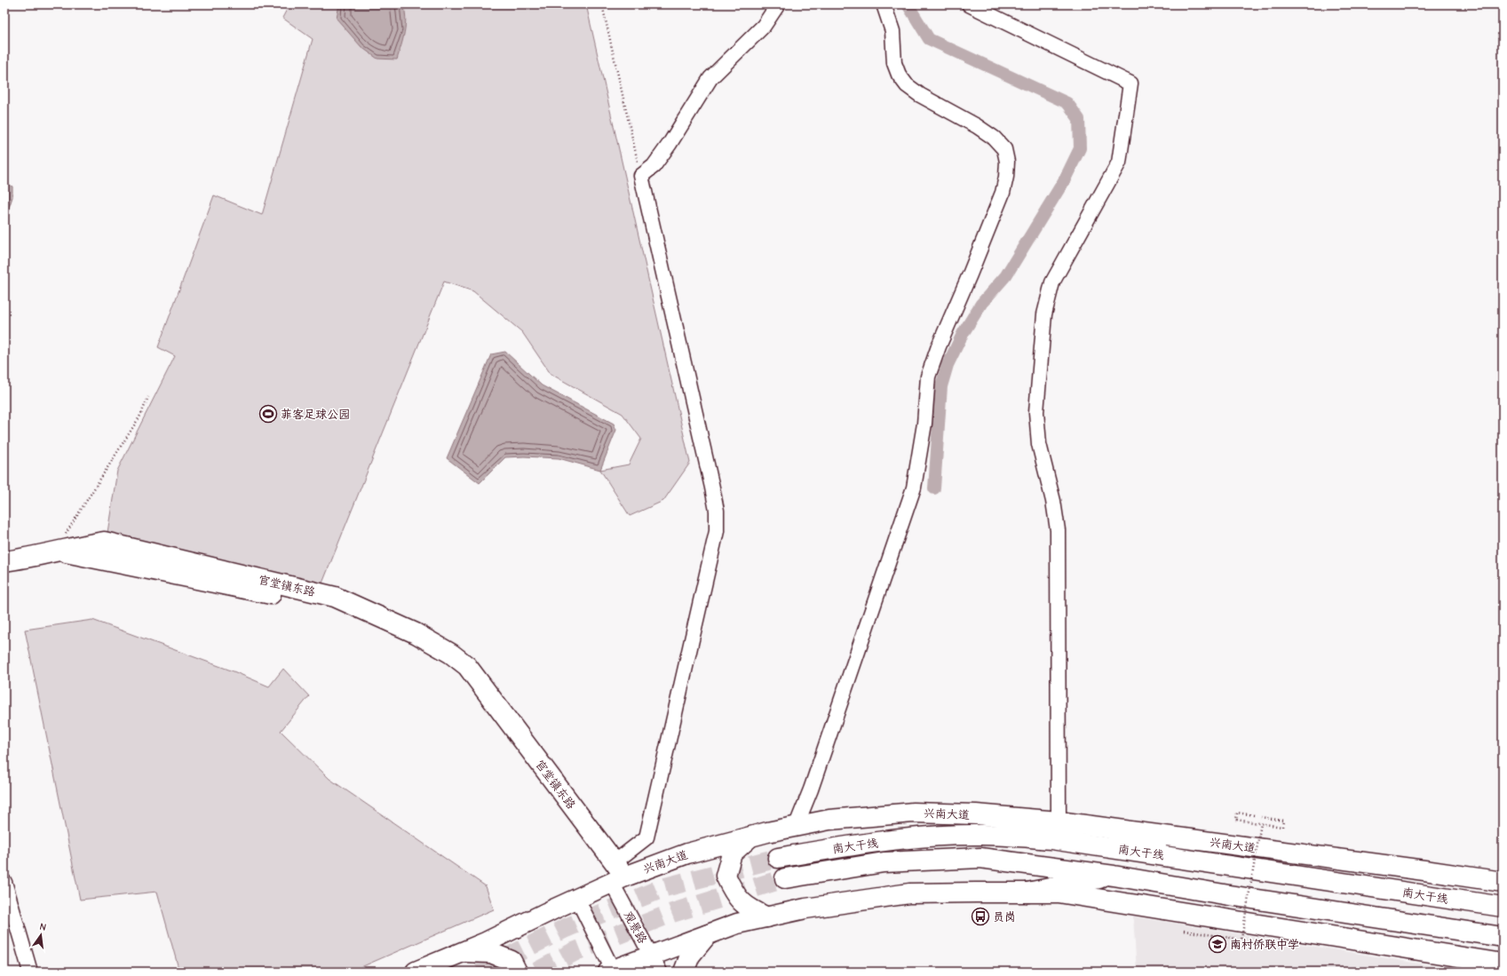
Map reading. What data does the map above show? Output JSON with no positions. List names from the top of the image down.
{
  "streets": {
    "main road": ["官堂镇东路", "兴南大道", "南大干线"],
    "street": ["观景路"]
  },
  "crossings": [
    ["官堂镇东路", "兴南大道"],
    ["官堂镇东路", "观景路"],
    ["兴南大道", "观景路"]
  ],
  "places": {
    "sports": ["菲客足球公园"],
    "bus stop": ["员岗"],
    "school or university": ["南村侨联中学"]
  },
  "north": "top"
}
